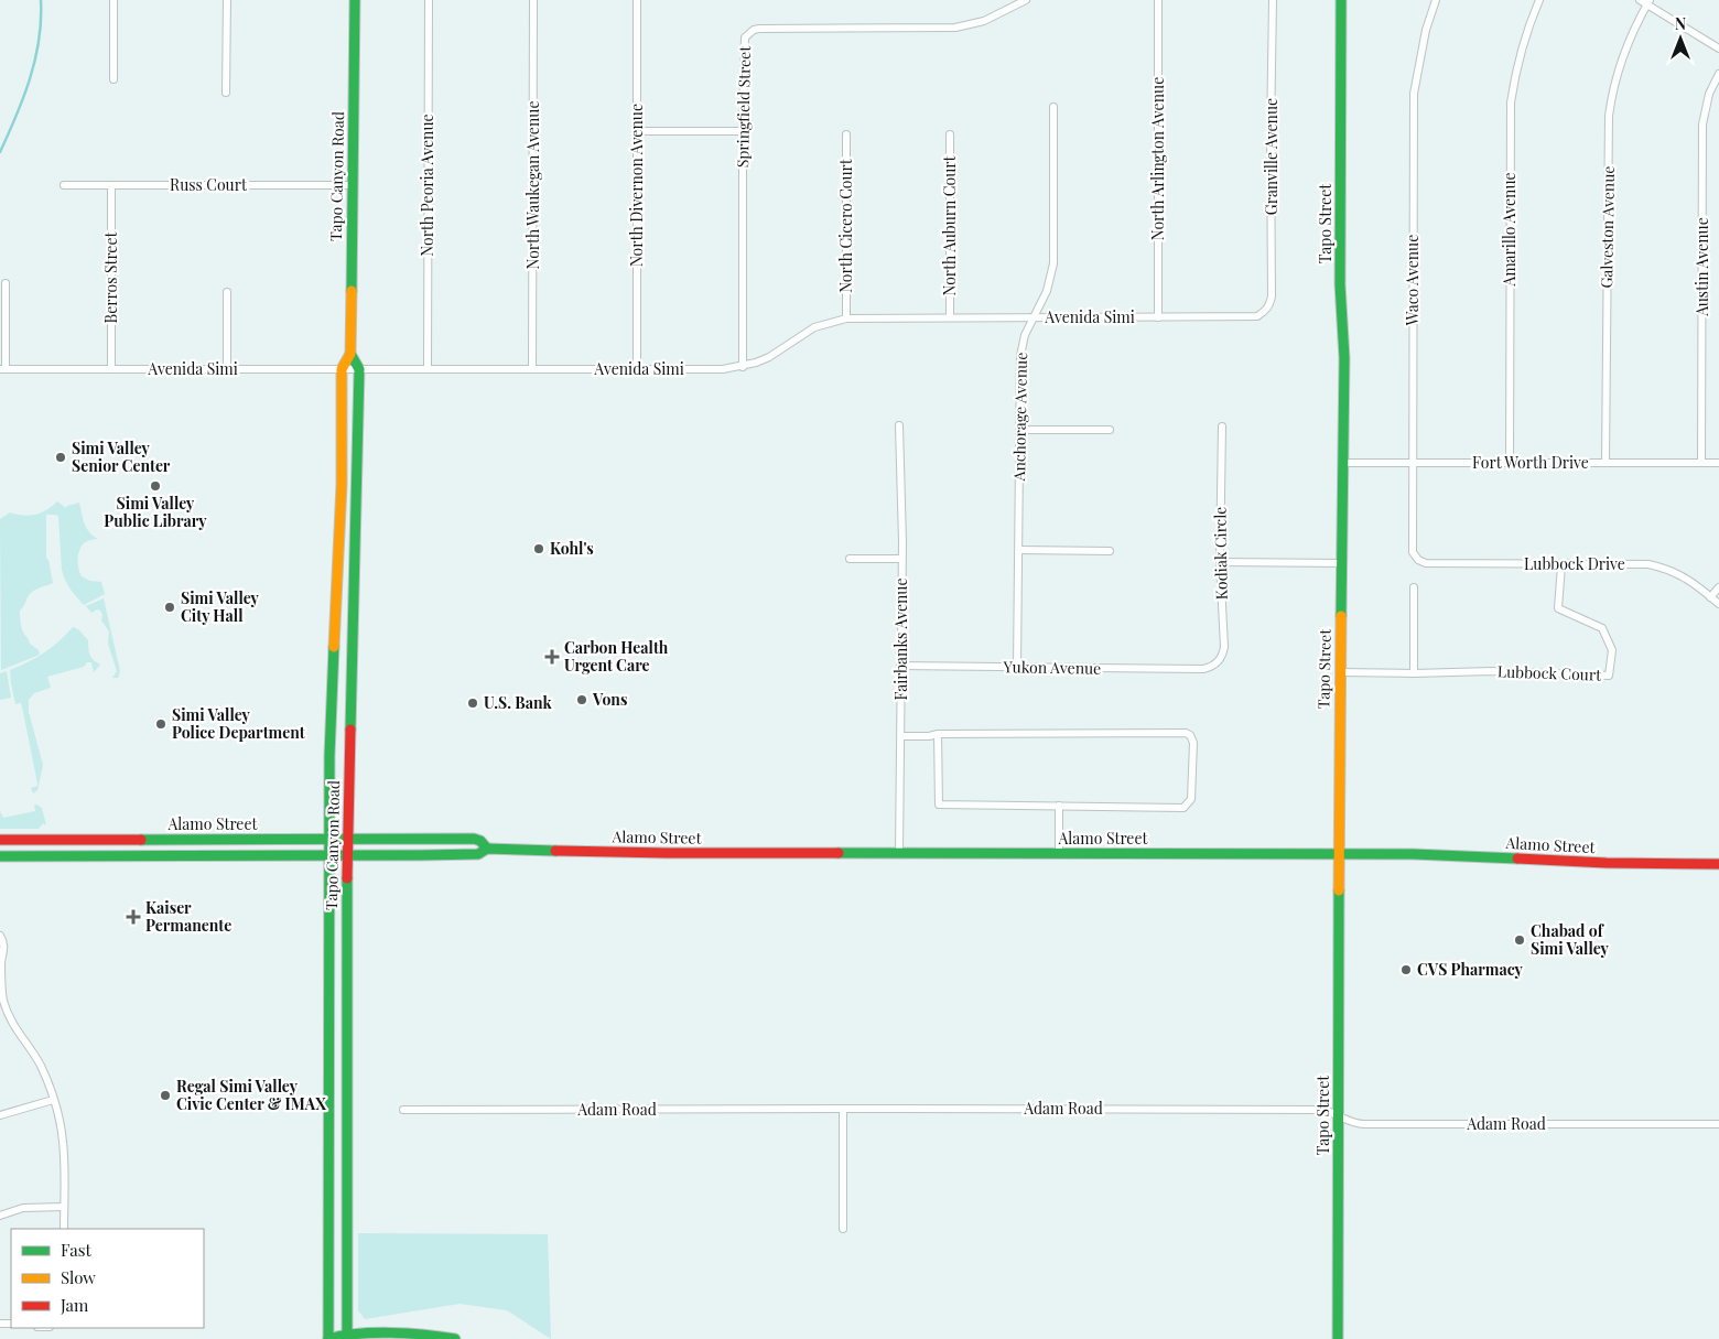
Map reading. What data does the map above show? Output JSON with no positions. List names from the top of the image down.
{
  "streets": {
    "main road": ["Tapo Canyon Road", "Tapo Street", "Alamo Street"],
    "street": [
      "Springfield Street",
      "Granville Avenue",
      "North Arlington Avenue",
      "Russ Court",
      "North Peoria Avenue",
      "North Waukegan Avenue",
      "North Divernon Avenue",
      "North Cicero Court",
      "North Auburn Court",
      "Galveston Avenue",
      "Amarillo Avenue",
      "Austin Avenue",
      "Berros Street",
      "Waco Avenue",
      "Avenida Simi",
      "Anchorage Avenue",
      "Fort Worth Drive",
      "Kodiak Circle",
      "Lubbock Drive",
      "Fairbanks Avenue",
      "Yukon Avenue",
      "Lubbock Court",
      "Adam Road"
    ]
  },
  "crossings": [
    ["Springfield Street", "Avenida Simi"],
    ["Granville Avenue", "Avenida Simi"],
    ["North Arlington Avenue", "Avenida Simi"],
    ["Tapo Canyon Road", "Russ Court"],
    ["Tapo Canyon Road", "Avenida Simi"],
    ["Tapo Canyon Road", "Alamo Street"],
    ["Russ Court", "Berros Street"],
    ["North Peoria Avenue", "Avenida Simi"],
    ["North Waukegan Avenue", "Avenida Simi"],
    ["North Divernon Avenue", "Avenida Simi"],
    ["Tapo Street", "Fort Worth Drive"],
    ["Tapo Street", "Lubbock Court"],
    ["Tapo Street", "Alamo Street"],
    ["Tapo Street", "Adam Road"],
    ["North Cicero Court", "Avenida Simi"],
    ["North Auburn Court", "Avenida Simi"],
    ["Galveston Avenue", "Fort Worth Drive"],
    ["Amarillo Avenue", "Fort Worth Drive"],
    ["Austin Avenue", "Fort Worth Drive"],
    ["Berros Street", "Avenida Simi"],
    ["Waco Avenue", "Fort Worth Drive"],
    ["Waco Avenue", "Lubbock Drive"],
    ["Avenida Simi", "Anchorage Avenue"],
    ["Anchorage Avenue", "Yukon Avenue"],
    ["Kodiak Circle", "Yukon Avenue"],
    ["Lubbock Drive", "Lubbock Court"],
    ["Fairbanks Avenue", "Yukon Avenue"],
    ["Fairbanks Avenue", "Alamo Street"]
  ],
  "places": {
    "other": [
      "Simi Valley Senior Center",
      "Simi Valley Public Library",
      "Kohl's",
      "Simi Valley City Hall",
      "Vons",
      "U.S. Bank",
      "Simi Valley Police Department",
      "Chabad of Simi Valley",
      "CVS Pharmacy",
      "Regal Simi Valley Civic Center & IMAX"
    ],
    "health": ["Carbon Health Urgent Care", "Kaiser Permanente"]
  },
  "legend": ["Fast", "Slow", "Jam"],
  "north": "top"
}
